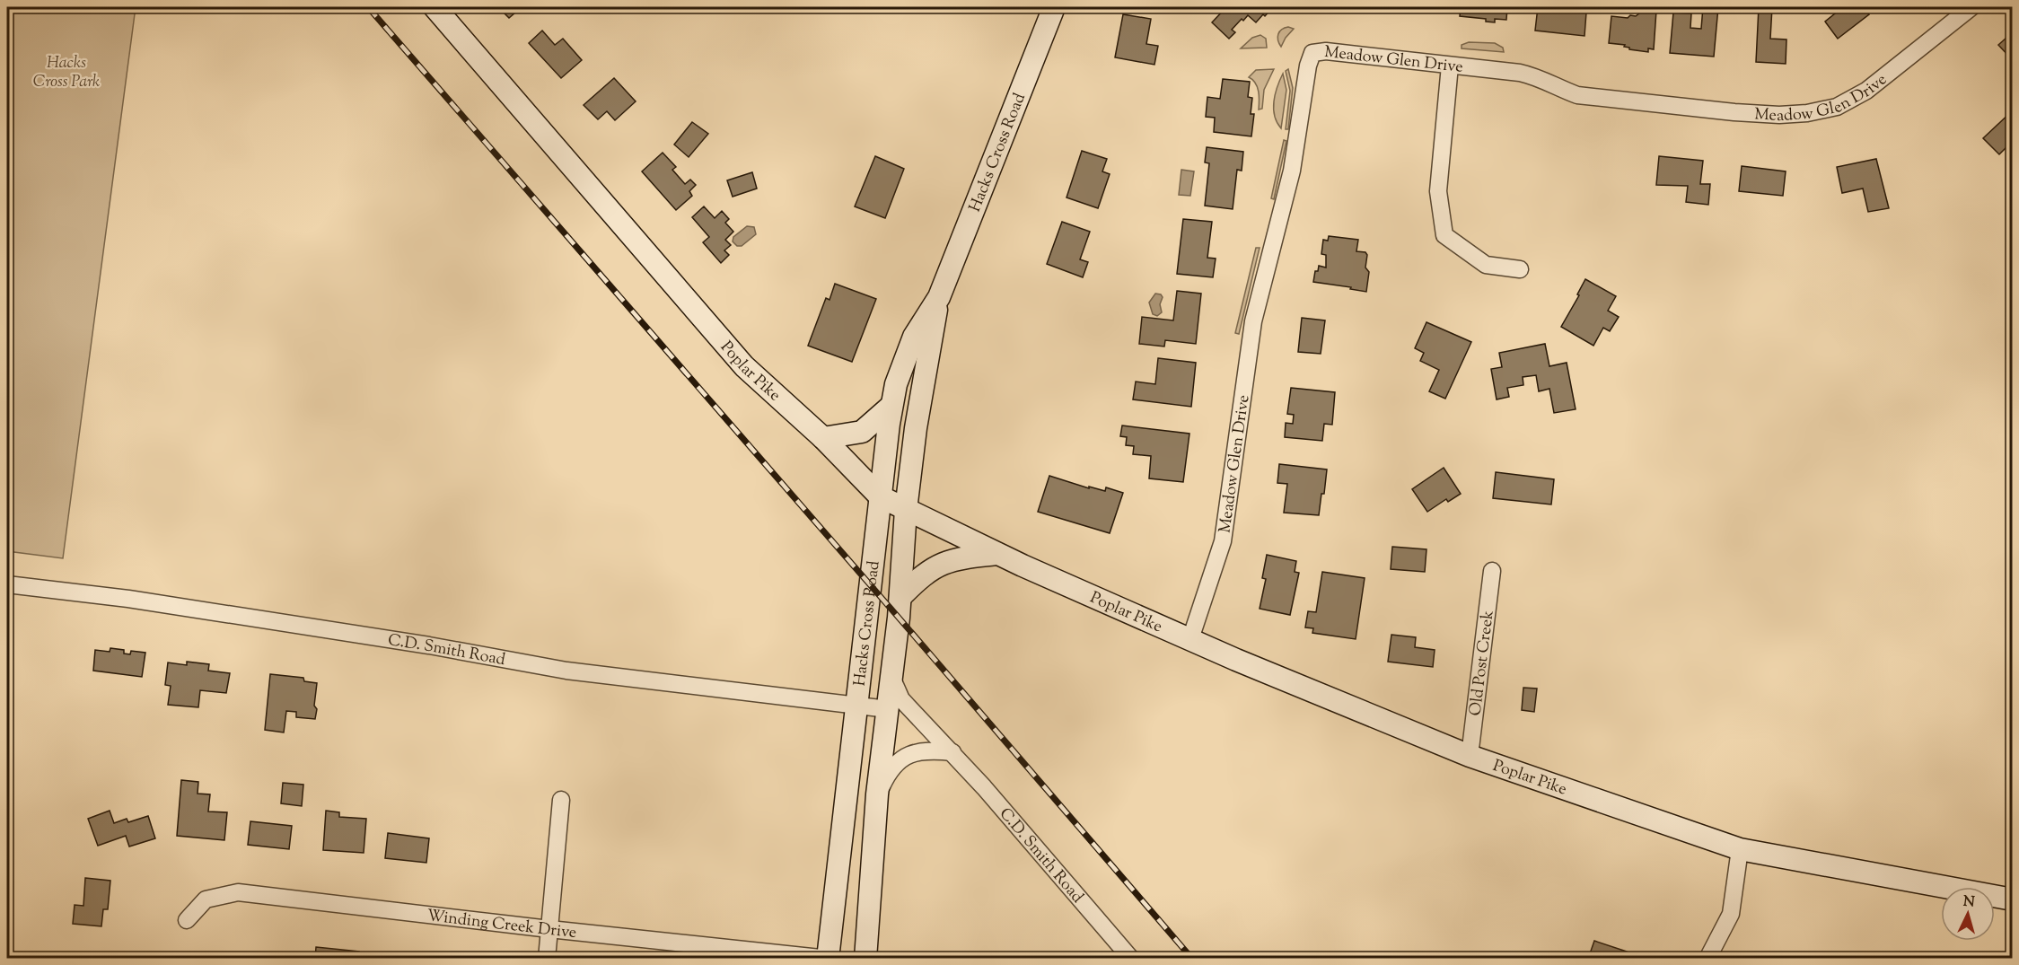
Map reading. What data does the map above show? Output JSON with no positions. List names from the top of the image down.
{
  "streets": {
    "main road": ["Hacks Cross Road", "Poplar Pike"],
    "street": [
      "Meadow Glen Drive",
      "C.D. Smith Road",
      "Old Post Creek",
      "Winding Creek Drive"
    ]
  },
  "crossings": [
    ["Meadow Glen Drive", "Poplar Pike"],
    ["Hacks Cross Road", "Poplar Pike"],
    ["Hacks Cross Road", "C.D. Smith Road"],
    ["Hacks Cross Road", "Winding Creek Drive"],
    ["Poplar Pike", "Old Post Creek"]
  ],
  "parks": ["Hacks Cross Park"],
  "north": "top"
}
